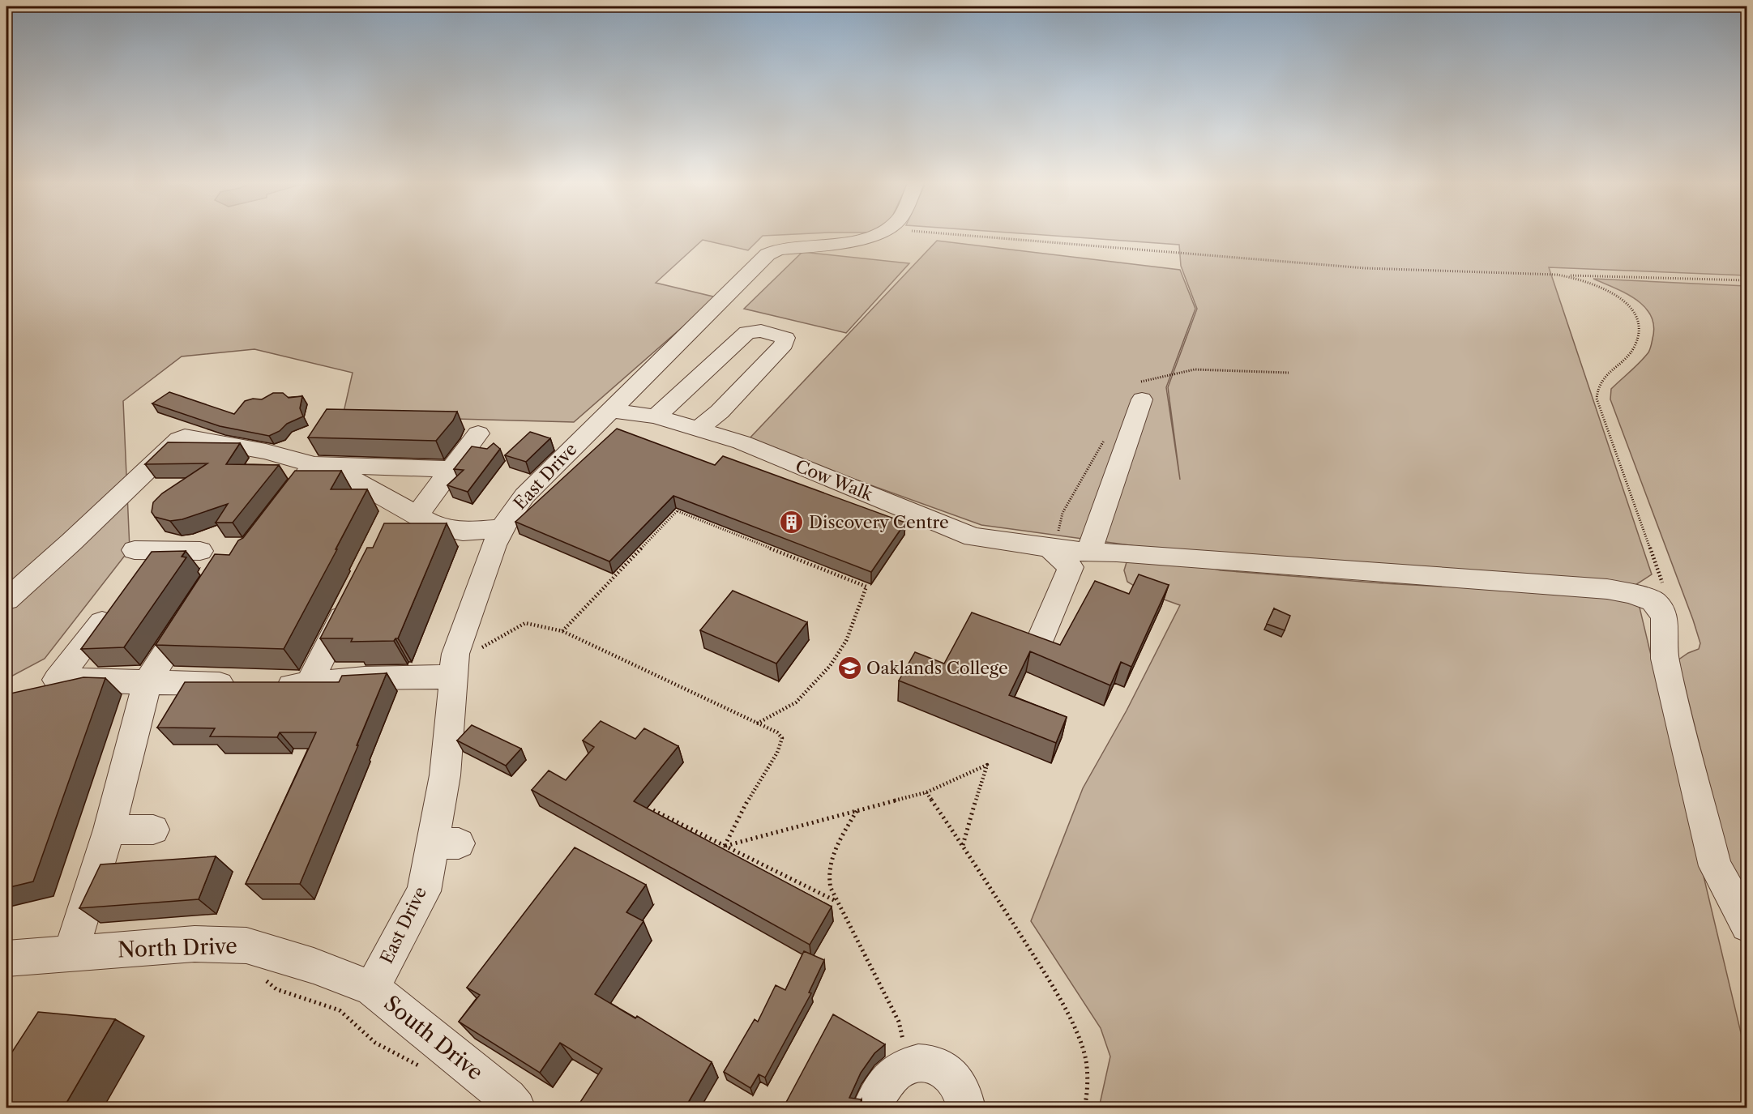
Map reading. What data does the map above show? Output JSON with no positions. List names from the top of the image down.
{
  "streets": {
    "lane": [
      "East Drive",
      "Cow Walk",
      "North Drive",
      "South Drive"
    ]
  },
  "crossings": [
    ["East Drive", "Cow Walk"],
    ["East Drive", "North Drive"],
    ["East Drive", "South Drive"],
    ["North Drive", "South Drive"]
  ],
  "places": {
    "building": ["Discovery Centre"],
    "school or university": ["Oaklands College"]
  }
}
